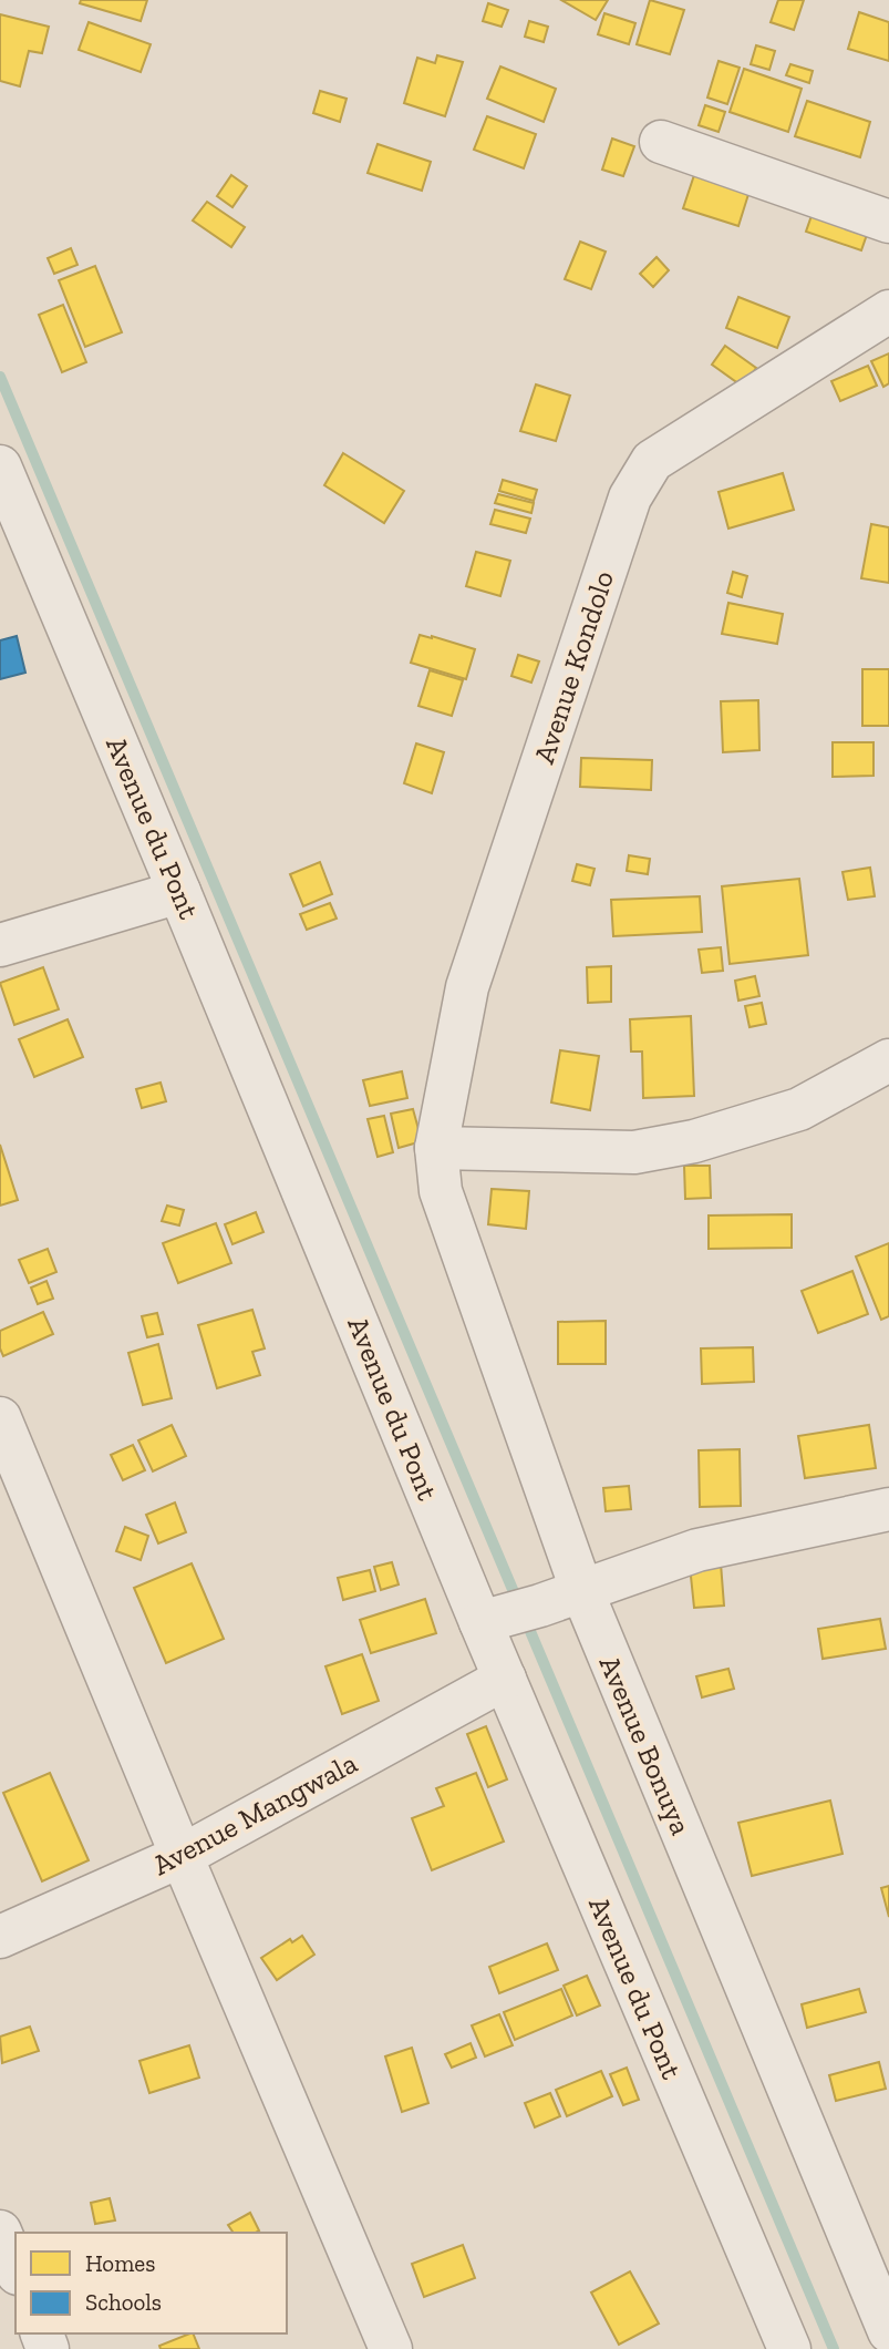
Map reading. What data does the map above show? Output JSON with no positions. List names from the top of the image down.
{
  "streets": {
    "street": [
      "Avenue Kondolo",
      "Avenue du Pont",
      "Avenue Bonuya",
      "Avenue Mangwala"
    ]
  },
  "crossings": [
    ["Avenue Kondolo", "Avenue Bonuya"],
    ["Avenue du Pont", "Avenue Mangwala"]
  ],
  "legend": ["Homes", "Schools"]
}
